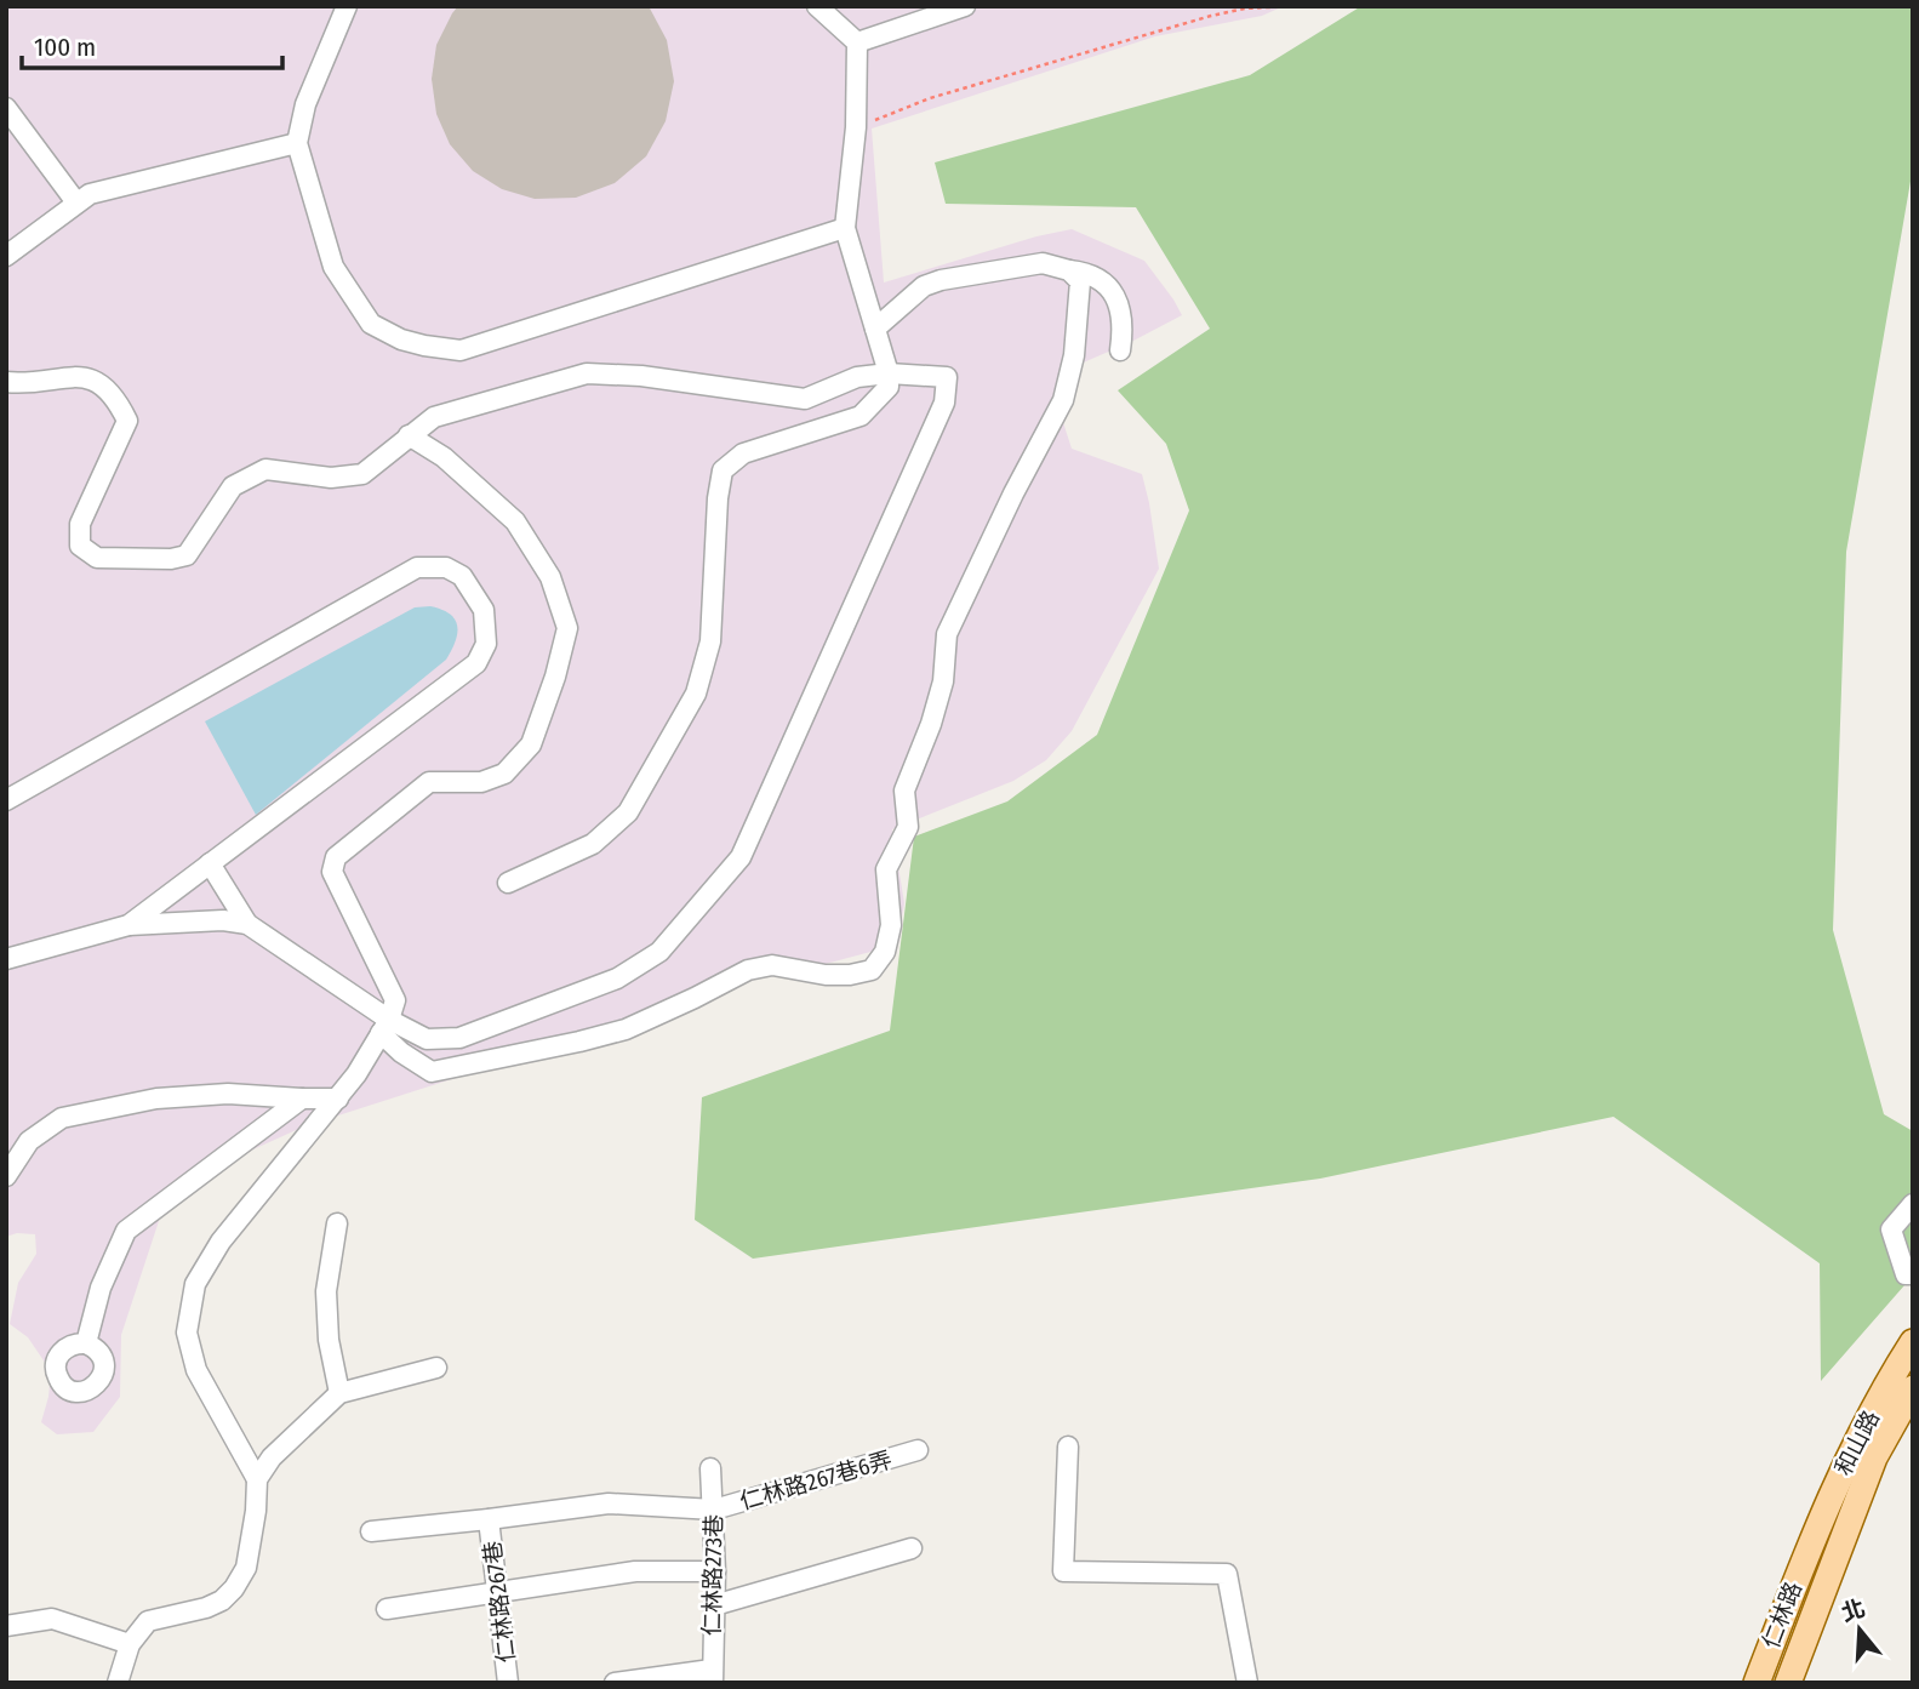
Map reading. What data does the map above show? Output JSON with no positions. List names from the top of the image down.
{
  "streets": {
    "main road": ["和山路", "仁林路"],
    "street": ["仁林路267巷6弄", "仁林路273巷", "仁林路267巷"]
  },
  "crossings": [
    ["和山路", "仁林路"],
    ["仁林路267巷6弄", "仁林路273巷"],
    ["仁林路267巷6弄", "仁林路267巷"]
  ],
  "scale_bar": "100 m",
  "north": "top"
}
